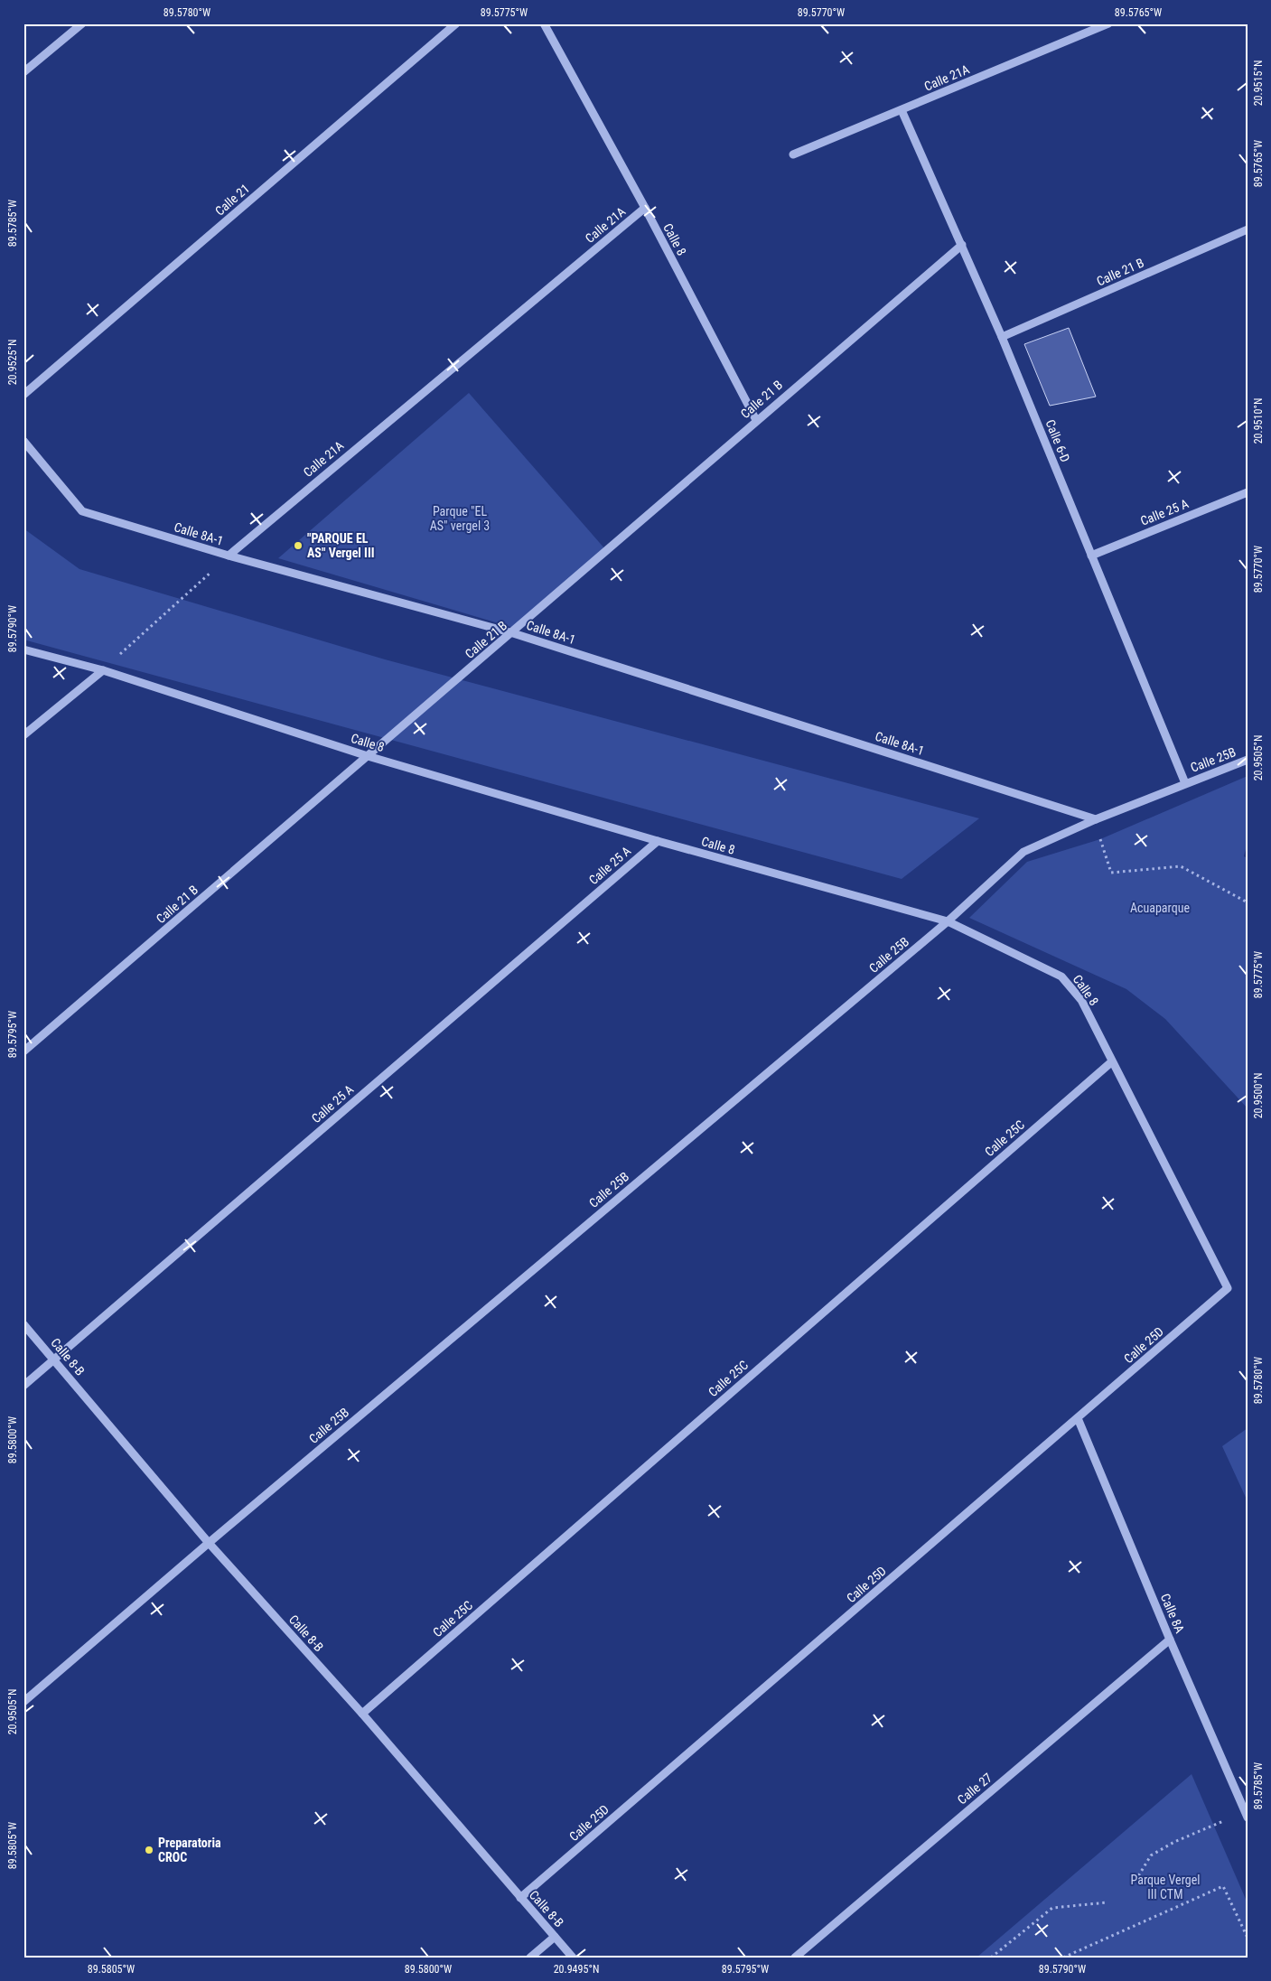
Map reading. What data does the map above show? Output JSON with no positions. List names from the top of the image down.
{
  "streets": {
    "street": [
      "Calle 21A",
      "Calle 21",
      "Calle 8",
      "Calle 21 B",
      "Calle 6-D",
      "Calle 25 A",
      "Calle 8A-1",
      "Calle 25B",
      "Calle 25C",
      "Calle 25D",
      "Calle 8-B",
      "Calle 8A",
      "Calle 27"
    ]
  },
  "crossings": [
    ["Calle 21A", "Calle 8"],
    ["Calle 21A", "Calle 6-D"],
    ["Calle 21A", "Calle 8A-1"],
    ["Calle 8", "Calle 21 B"],
    ["Calle 8", "Calle 25 A"],
    ["Calle 8", "Calle 25B"],
    ["Calle 8", "Calle 25C"],
    ["Calle 8", "Calle 25D"],
    ["Calle 21 B", "Calle 6-D"],
    ["Calle 21 B", "Calle 8A-1"],
    ["Calle 6-D", "Calle 25 A"],
    ["Calle 6-D", "Calle 25B"],
    ["Calle 25 A", "Calle 8-B"],
    ["Calle 8A-1", "Calle 25B"],
    ["Calle 25B", "Calle 8-B"],
    ["Calle 25C", "Calle 8-B"],
    ["Calle 25D", "Calle 8-B"],
    ["Calle 25D", "Calle 8A"],
    ["Calle 8A", "Calle 27"]
  ],
  "parks": ["Parque \"EL AS\" vergel 3", "Acuaparque", "Parque Vergel III CTM"],
  "places": ["\"PARQUE EL AS\" Vergel III", "Preparatoria CROC"],
  "coordinates": [
    "89.5780°W",
    "89.5775°W",
    "89.5770°W",
    "89.5765°W",
    "20.9515°N",
    "89.5785°W",
    "20.9525°N",
    "20.9510°N",
    "89.5790°W",
    "20.9505°N",
    "89.5795°W",
    "20.9500°N",
    "89.5800°W",
    "89.5805°W",
    "20.9495°N"
  ]
}
